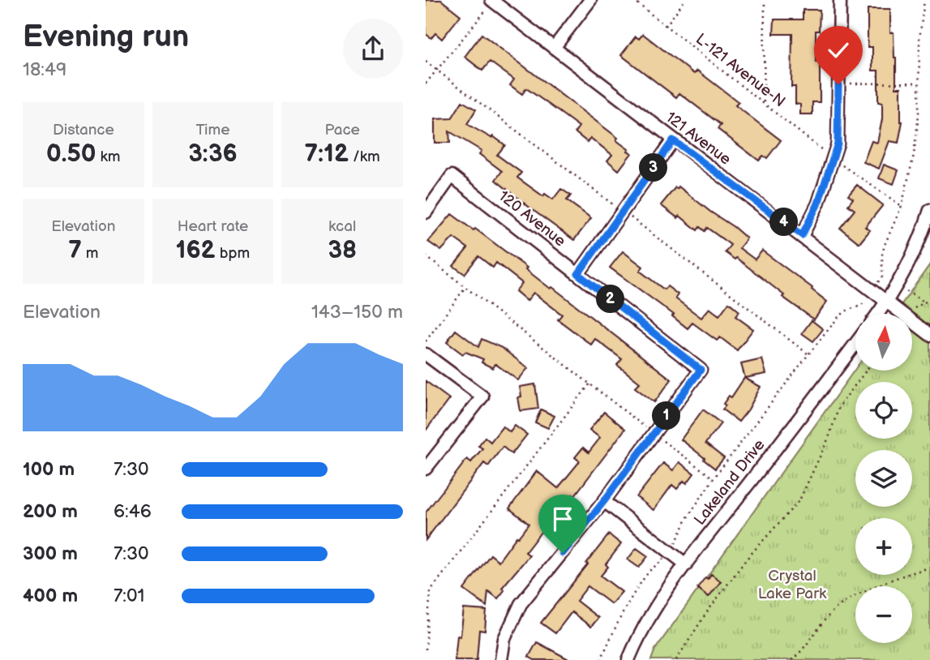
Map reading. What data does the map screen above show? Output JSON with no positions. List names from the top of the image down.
{
  "streets": {
    "street": ["121 Avenue", "120 Avenue", "Lakeland Drive"],
    "path": ["L-121 Avenue-N"]
  },
  "parks": ["Crystal Lake Park"],
  "north": "top",
  "page": {
    "heading": ["Evening run", "18:49"],
    "stats": [
      ["Distance", "0.50 km"],
      ["Time", "3:36"],
      ["Pace", "7:12 /km"],
      ["Elevation", "7 m"],
      ["Heart rate", "162 bpm"],
      ["kcal", "38"]
    ],
    "pins": [
      "3",
      "4",
      "2",
      "1"
    ],
    "chart": ["Elevation", "143–150 m"],
    "map_buttons": ["+", "−"],
    "list": [
      {
        "name": "100 m",
        "note": "7:30"
      },
      {
        "name": "200 m",
        "note": "6:46"
      },
      {
        "name": "300 m",
        "note": "7:30"
      },
      {
        "name": "400 m",
        "note": "7:01"
      }
    ]
  }
}
